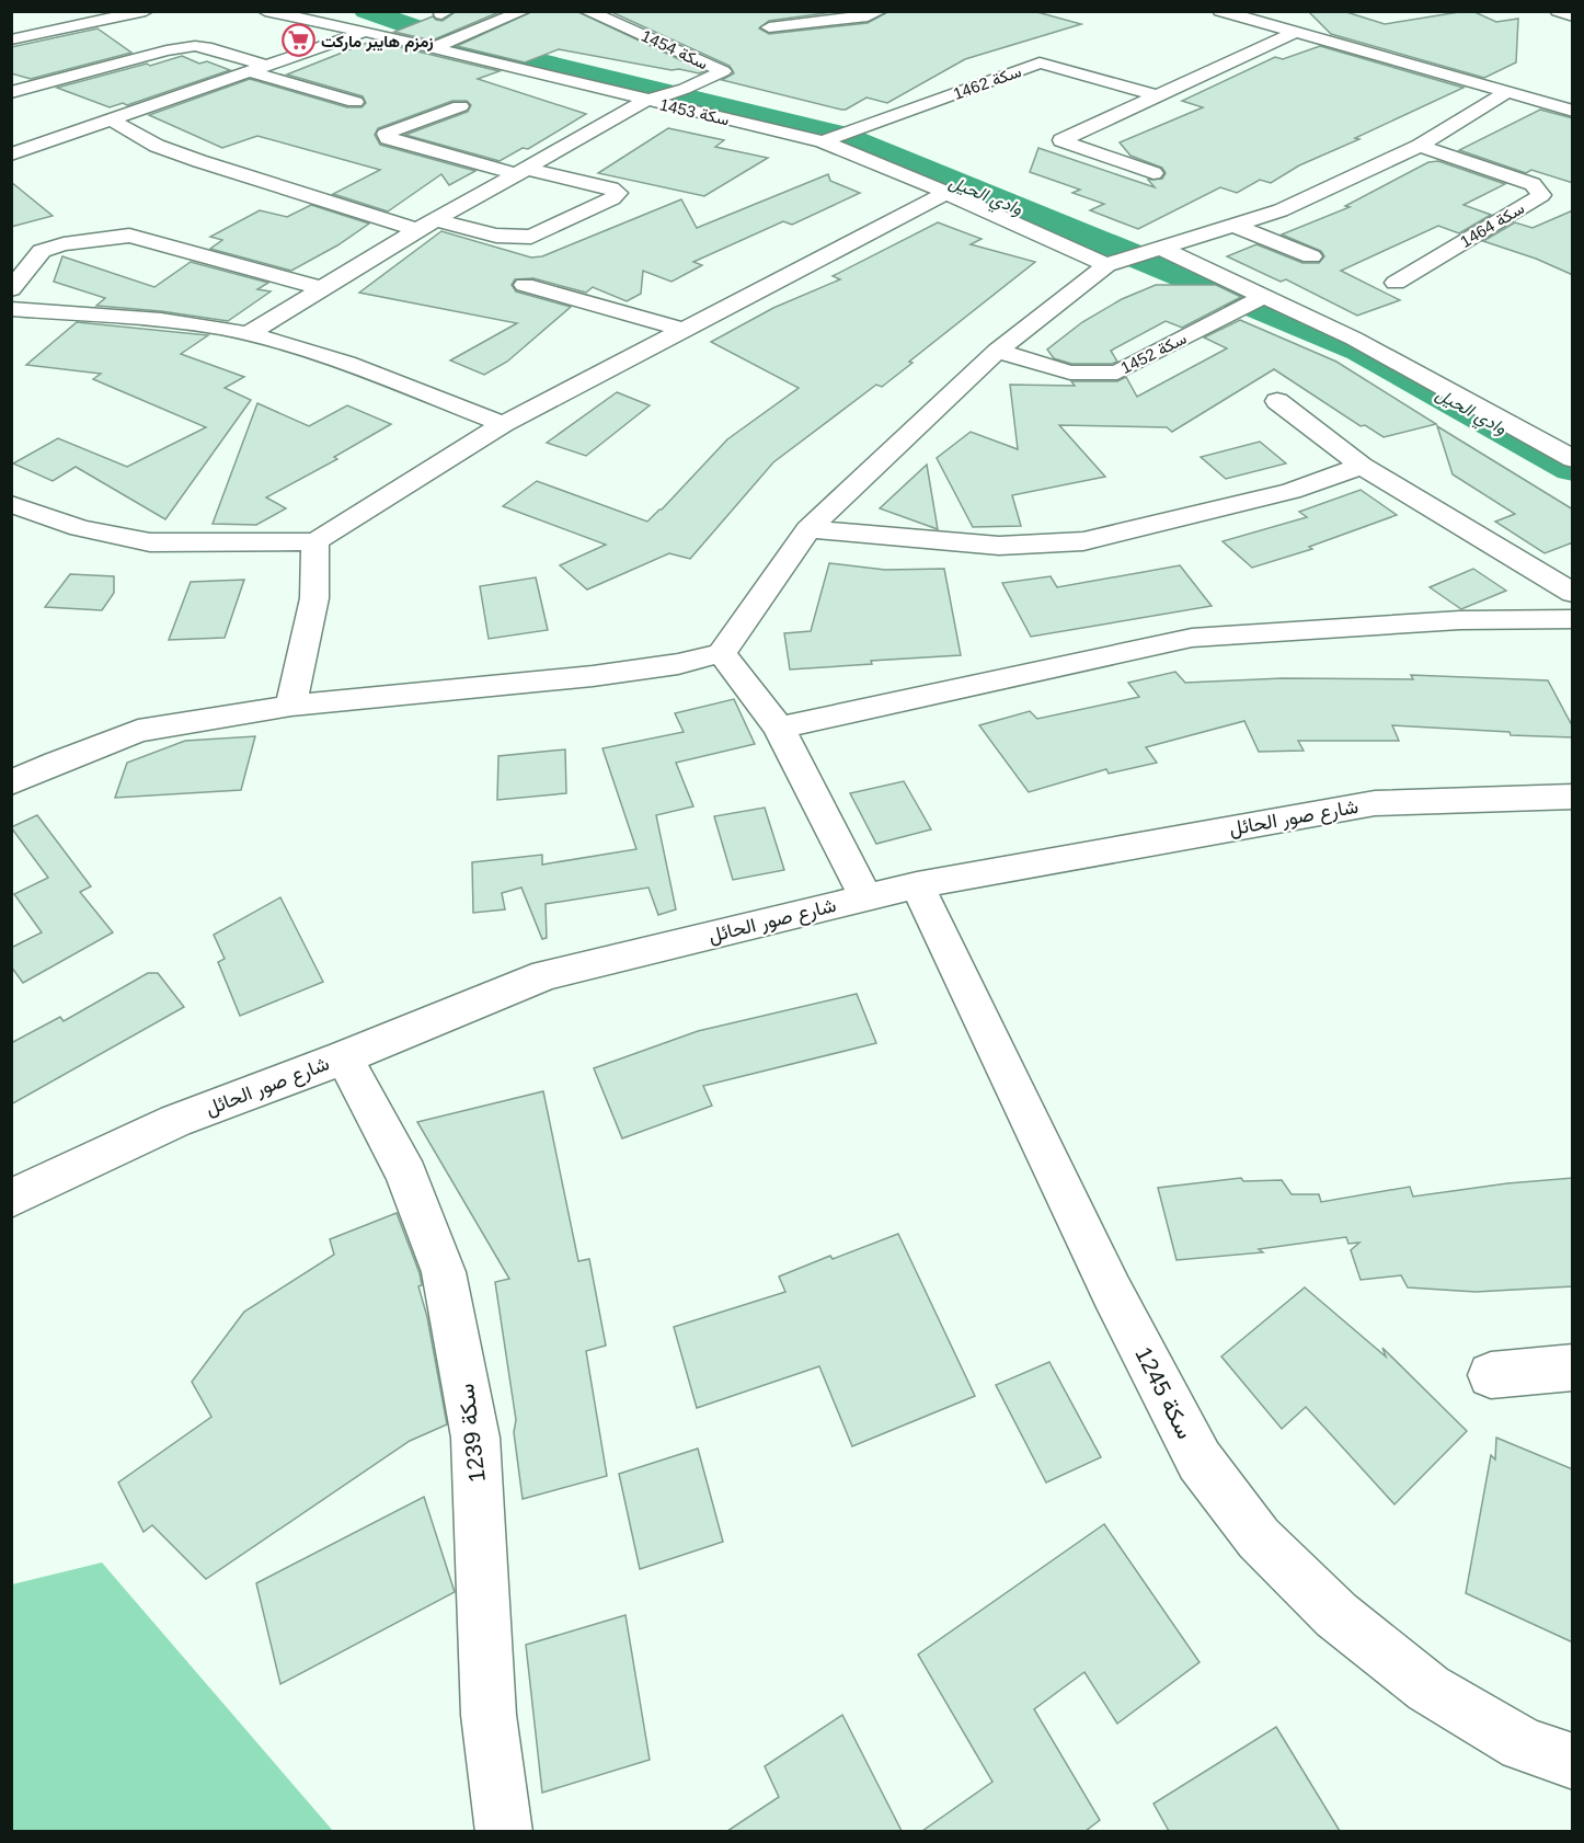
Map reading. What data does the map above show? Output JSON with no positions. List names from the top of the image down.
{
  "streets": {
    "street": [
      "سكة 1454",
      "سكة 1462",
      "سكة 1453",
      "سكة 1464",
      "سكة 1452",
      "شارع صور الحائل",
      "سكة 1245",
      "سكة 1239"
    ]
  },
  "crossings": [
    ["سكة 1454", "سكة 1453"],
    ["سكة 1462", "سكة 1453"],
    ["شارع صور الحائل", "سكة 1245"],
    ["شارع صور الحائل", "سكة 1239"]
  ],
  "water": ["وادي الحيل"],
  "places": {
    "supermarket": ["زمزم هايبر ماركت"]
  }
}
